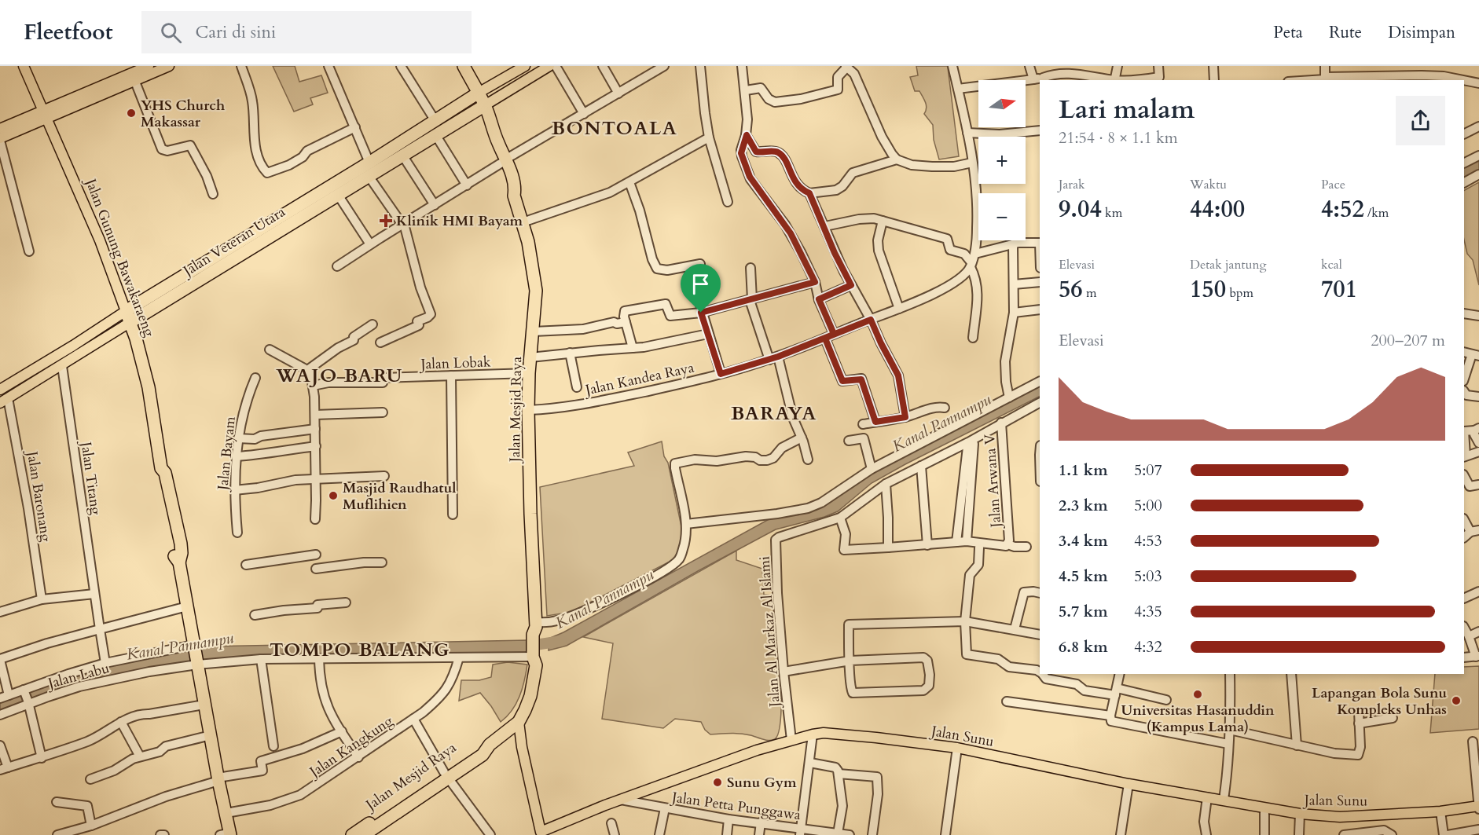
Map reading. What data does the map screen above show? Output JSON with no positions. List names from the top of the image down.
{
  "streets": {
    "highway": ["Jalan Veteran Utara", "Jalan Gunung Bawakaraeng", "Jalan Mesjid Raya"],
    "main road": ["Jalan Sunu"],
    "street": [
      "Jalan Lobak",
      "Jalan Kandea Raya",
      "Jalan Bayam",
      "Jalan Titang",
      "Jalan Arwana V",
      "Jalan Baronang",
      "Jalan Al Markaz Al Islami",
      "Jalan Labu",
      "Jalan Kangkung",
      "Jalan Petta Punggawa"
    ]
  },
  "crossings": [
    ["Jalan Veteran Utara", "Jalan Gunung Bawakaraeng"],
    ["Jalan Veteran Utara", "Jalan Mesjid Raya"],
    ["Jalan Veteran Utara", "Jalan Titang"],
    ["Jalan Veteran Utara", "Jalan Baronang"],
    ["Jalan Gunung Bawakaraeng", "Jalan Labu"],
    ["Jalan Gunung Bawakaraeng", "Jalan Kangkung"],
    ["Jalan Lobak", "Jalan Mesjid Raya"],
    ["Jalan Kandea Raya", "Jalan Mesjid Raya"],
    ["Jalan Mesjid Raya", "Jalan Labu"],
    ["Jalan Mesjid Raya", "Jalan Sunu"],
    ["Jalan Arwana V", "Jalan Al Markaz Al Islami"],
    ["Jalan Al Markaz Al Islami", "Jalan Sunu"],
    ["Jalan Labu", "Jalan Kangkung"],
    ["Jalan Sunu", "Jalan Petta Punggawa"]
  ],
  "districts": [
    "BONTOALA",
    "WAJO BARU",
    "BARAYA",
    "TOMPO BALANG"
  ],
  "water": ["Kanal Pannampu"],
  "places": {
    "other": [
      "YHS Church Makassar",
      "Masjid Raudhatul Muflihien",
      "Universitas Hasanuddin (Kampus Lama)",
      "Lapangan Bola Sunu Kompleks Unhas",
      "Sunu Gym"
    ],
    "health": ["Klinik HMI Bayam"]
  },
  "north": "right",
  "page": {
    "header": "Fleetfoot",
    "search": "Cari di sini",
    "nav": ["Peta", "Rute", "Disimpan"],
    "map_buttons": ["+", "−"],
    "heading": ["Lari malam", "21:54 · 8 × 1.1 km"],
    "stats": [
      ["Jarak", "9.04 km"],
      ["Waktu", "44:00"],
      ["Pace", "4:52 /km"],
      ["Elevasi", "56 m"],
      ["Detak jantung", "150 bpm"],
      ["kcal", "701"]
    ],
    "chart": ["Elevasi", "200–207 m"],
    "list": [
      {
        "name": "1.1 km",
        "note": "5:07"
      },
      {
        "name": "2.3 km",
        "note": "5:00"
      },
      {
        "name": "3.4 km",
        "note": "4:53"
      },
      {
        "name": "4.5 km",
        "note": "5:03"
      },
      {
        "name": "5.7 km",
        "note": "4:35"
      },
      {
        "name": "6.8 km",
        "note": "4:32"
      }
    ]
  }
}
